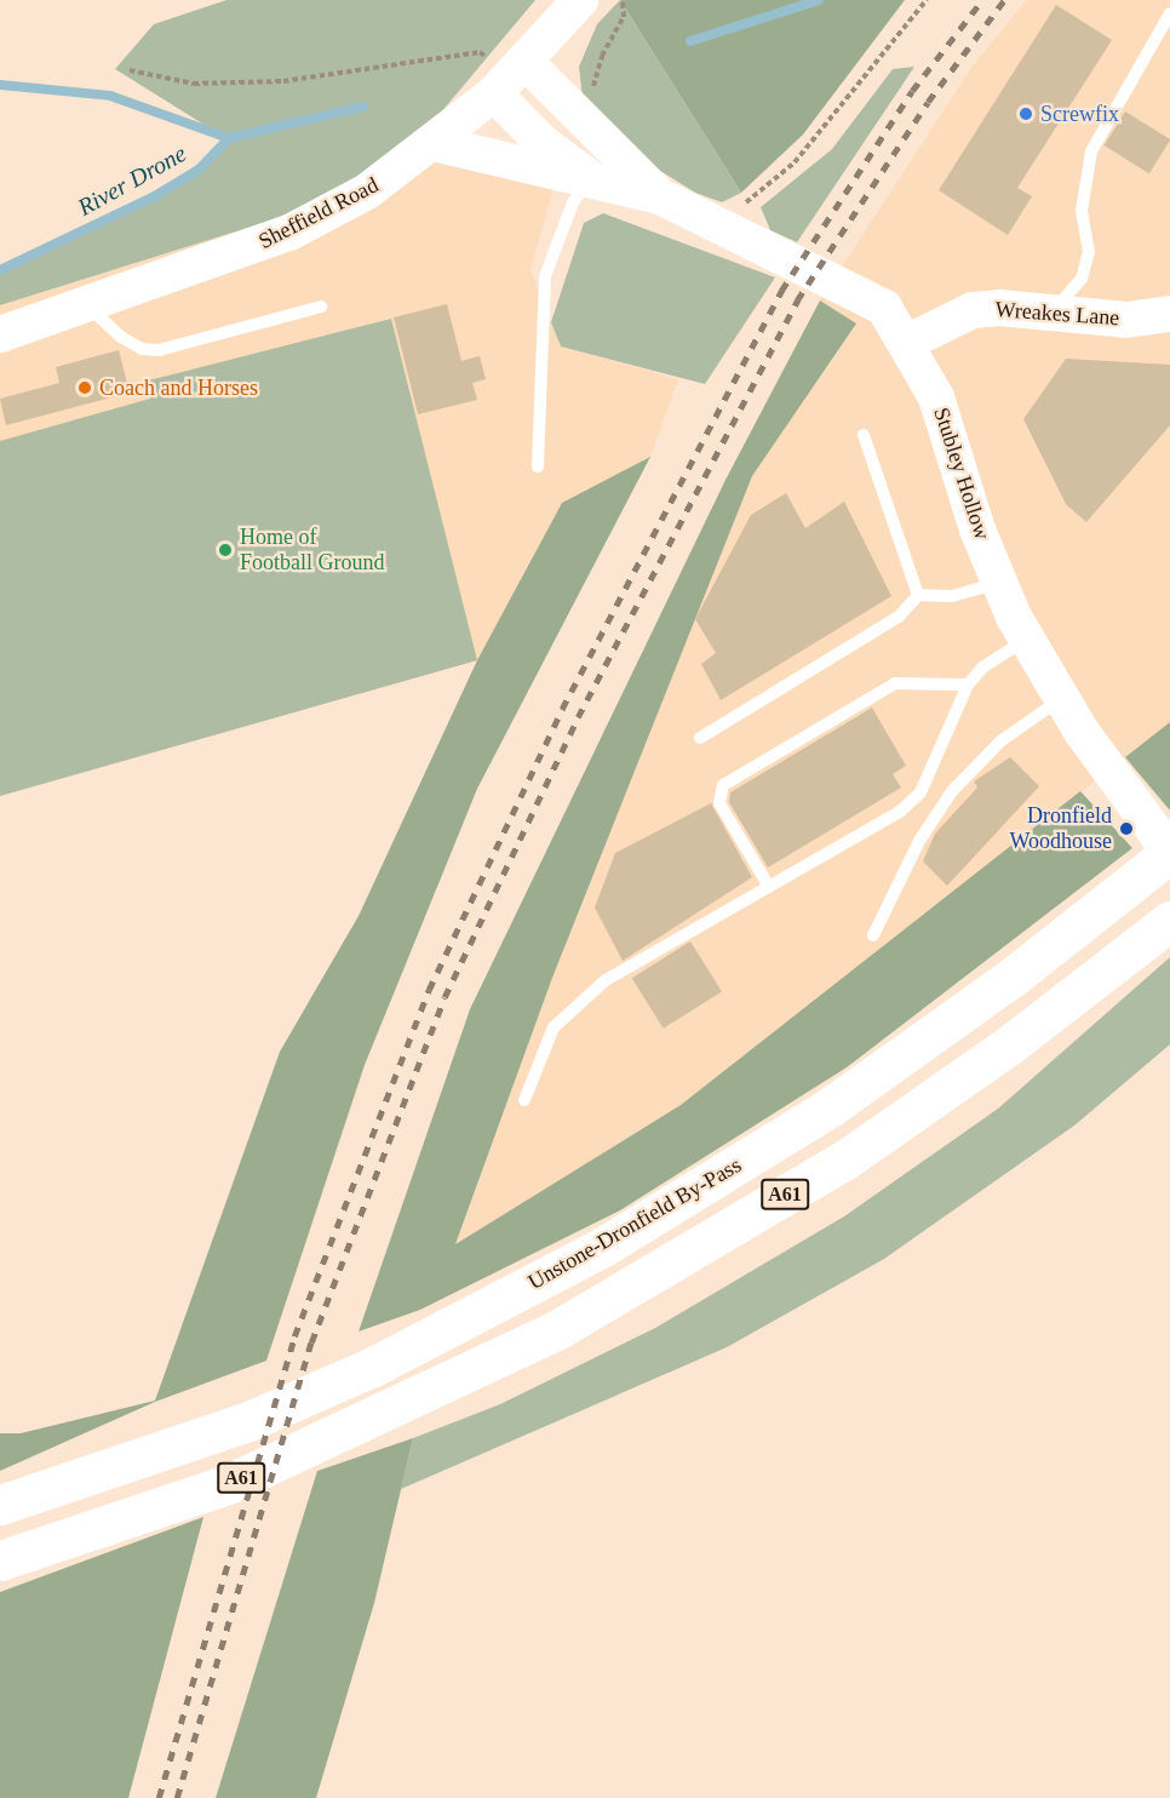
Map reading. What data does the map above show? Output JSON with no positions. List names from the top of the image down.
{
  "streets": {
    "highway": ["A61", "Unstone-Dronfield By-Pass"],
    "main road": ["Sheffield Road", "Wreakes Lane", "Stubley Hollow"]
  },
  "crossings": [
    ["Sheffield Road", "Stubley Hollow"],
    ["Wreakes Lane", "Stubley Hollow"],
    ["Stubley Hollow", "Unstone-Dronfield By-Pass"]
  ],
  "water": ["River Drone"],
  "places": [
    "Screwfix",
    "Coach and Horses",
    "Home of Football Ground",
    "Dronfield Woodhouse"
  ]
}
